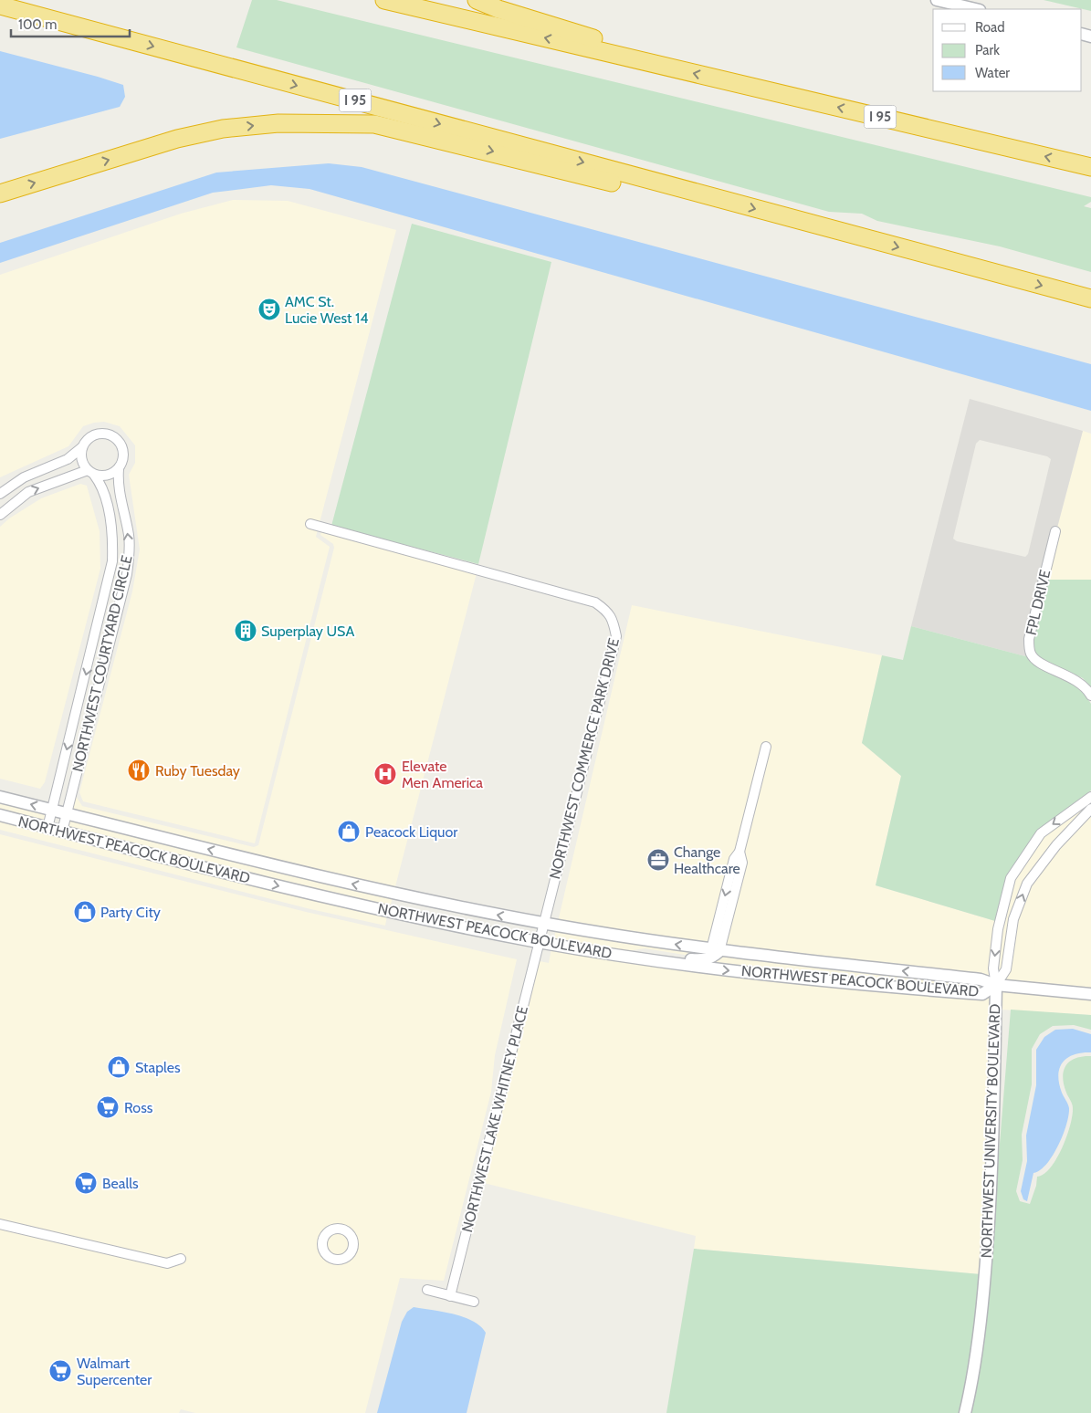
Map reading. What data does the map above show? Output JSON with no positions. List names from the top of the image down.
{
  "streets": {
    "highway": ["I 95"],
    "street": [
      "FPL DRIVE",
      "NORTHWEST COURTYARD CIRCLE",
      "NORTHWEST COMMERCE PARK DRIVE",
      "NORTHWEST PEACOCK BOULEVARD",
      "NORTHWEST LAKE WHITNEY PLACE",
      "NORTHWEST UNIVERSITY BOULEVARD"
    ]
  },
  "crossings": [
    ["NORTHWEST COURTYARD CIRCLE", "NORTHWEST PEACOCK BOULEVARD"],
    ["NORTHWEST COMMERCE PARK DRIVE", "NORTHWEST PEACOCK BOULEVARD"],
    ["NORTHWEST COMMERCE PARK DRIVE", "NORTHWEST LAKE WHITNEY PLACE"],
    ["NORTHWEST PEACOCK BOULEVARD", "NORTHWEST LAKE WHITNEY PLACE"],
    ["NORTHWEST PEACOCK BOULEVARD", "NORTHWEST UNIVERSITY BOULEVARD"]
  ],
  "places": {
    "theatre": ["AMC St. Lucie West 14"],
    "building": ["Superplay USA"],
    "restaurant": ["Ruby Tuesday"],
    "hospital": ["Elevate Men America"],
    "shop": ["Peacock Liquor", "Party City", "Staples"],
    "office": ["Change Healthcare"],
    "supermarket": ["Ross", "Bealls", "Walmart Supercenter"]
  },
  "legend": ["Road", "Park", "Water"],
  "scale_bar": "100 m"
}
